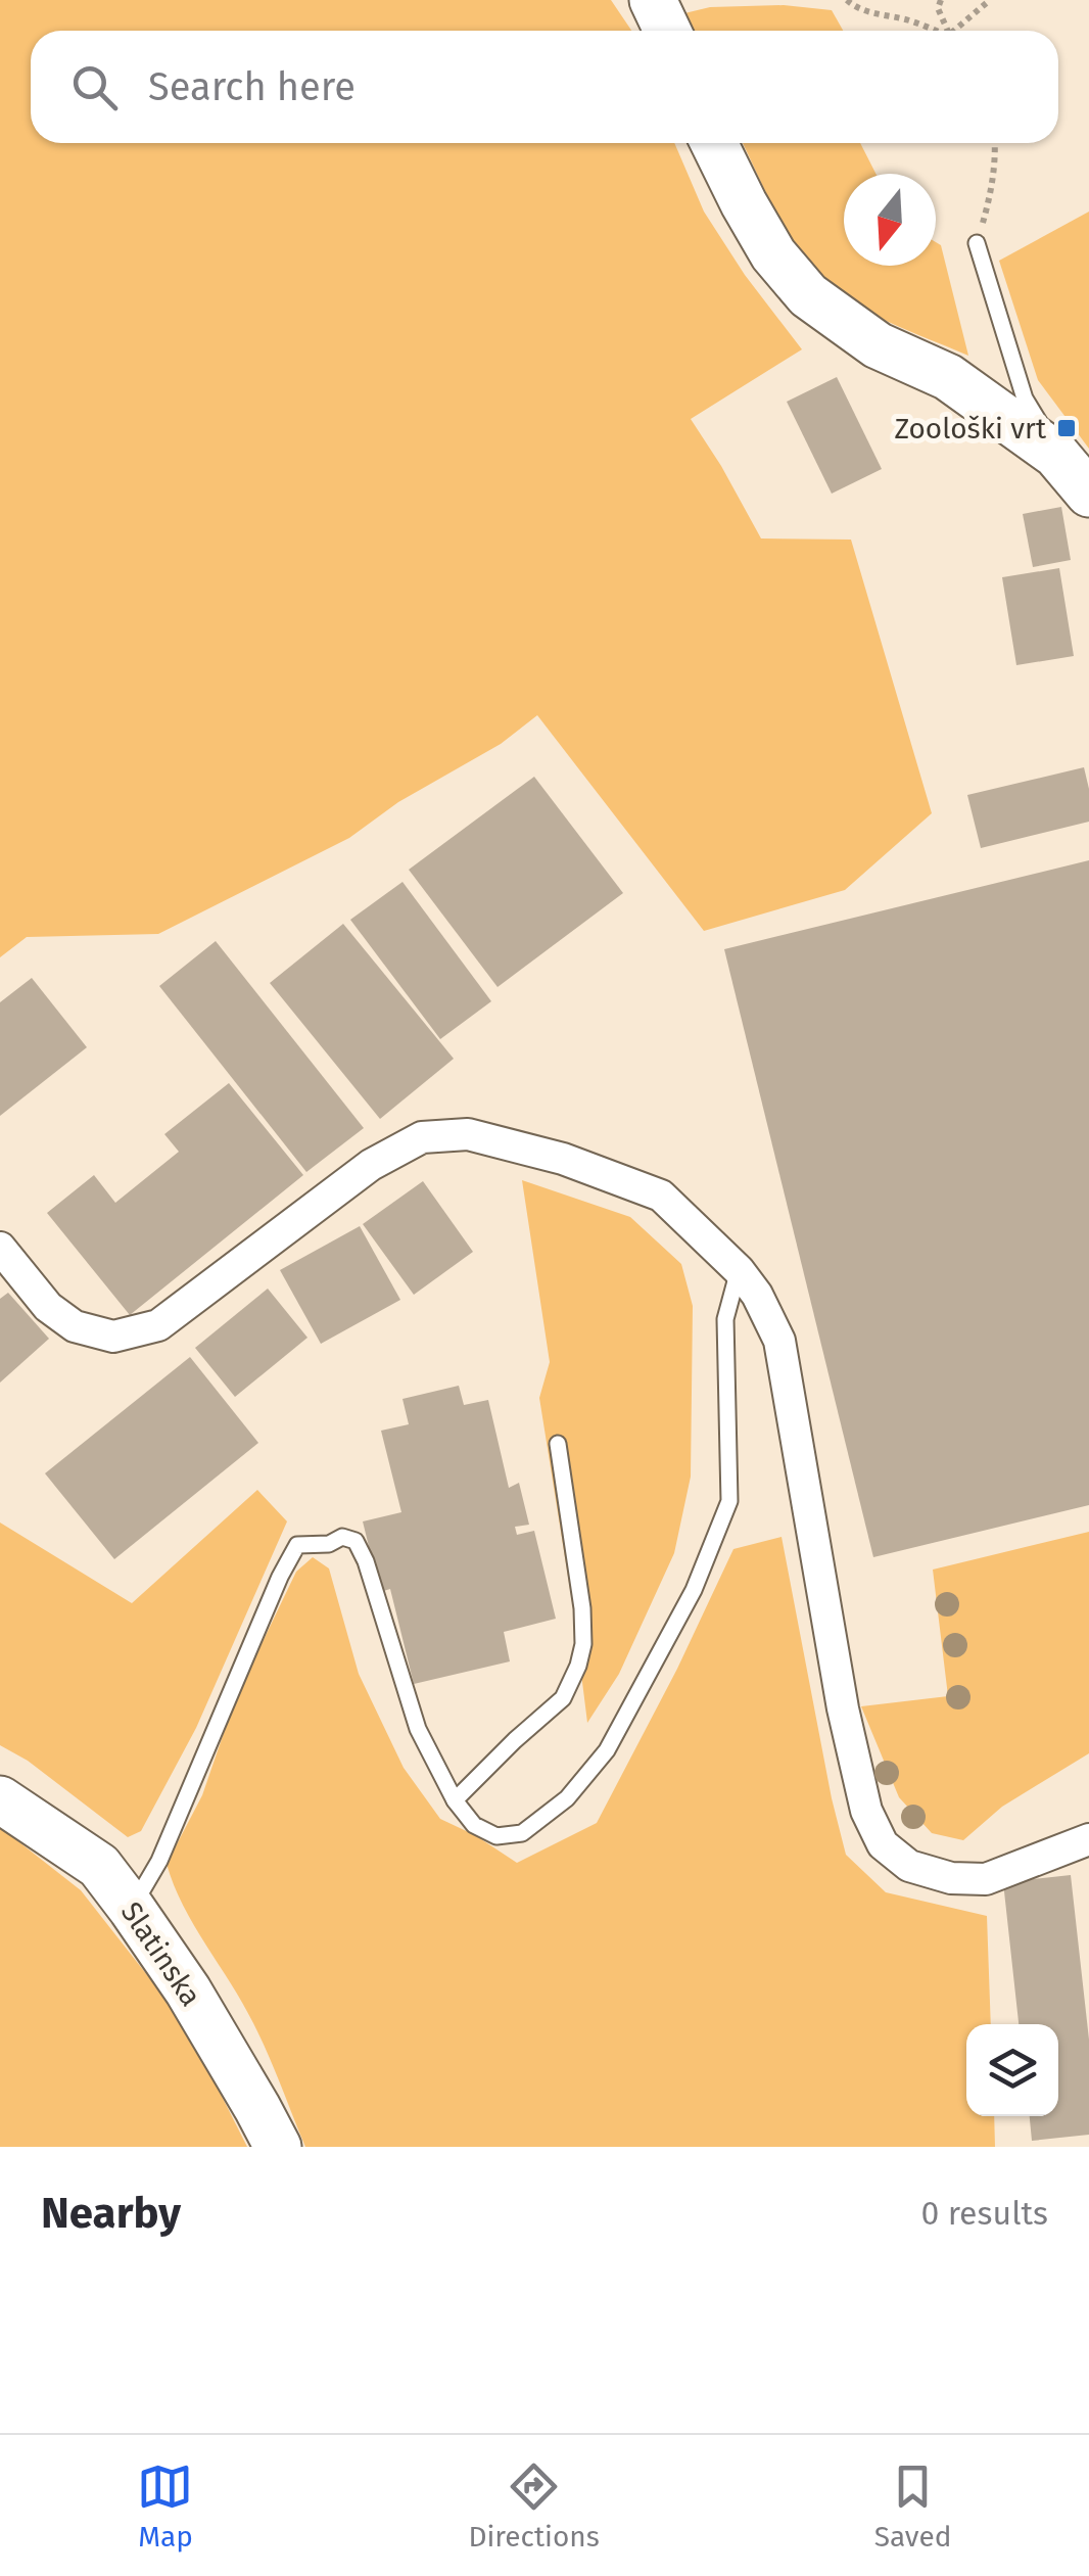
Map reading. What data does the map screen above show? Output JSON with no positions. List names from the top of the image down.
{
  "streets": {
    "street": ["Slatinska"]
  },
  "places": {
    "transit": ["Zoološki vrt"]
  },
  "north": "bottom",
  "page": {
    "search": "Search here",
    "heading": ["Nearby", "0 results"],
    "nav": ["Map", "Directions", "Saved"]
  }
}
